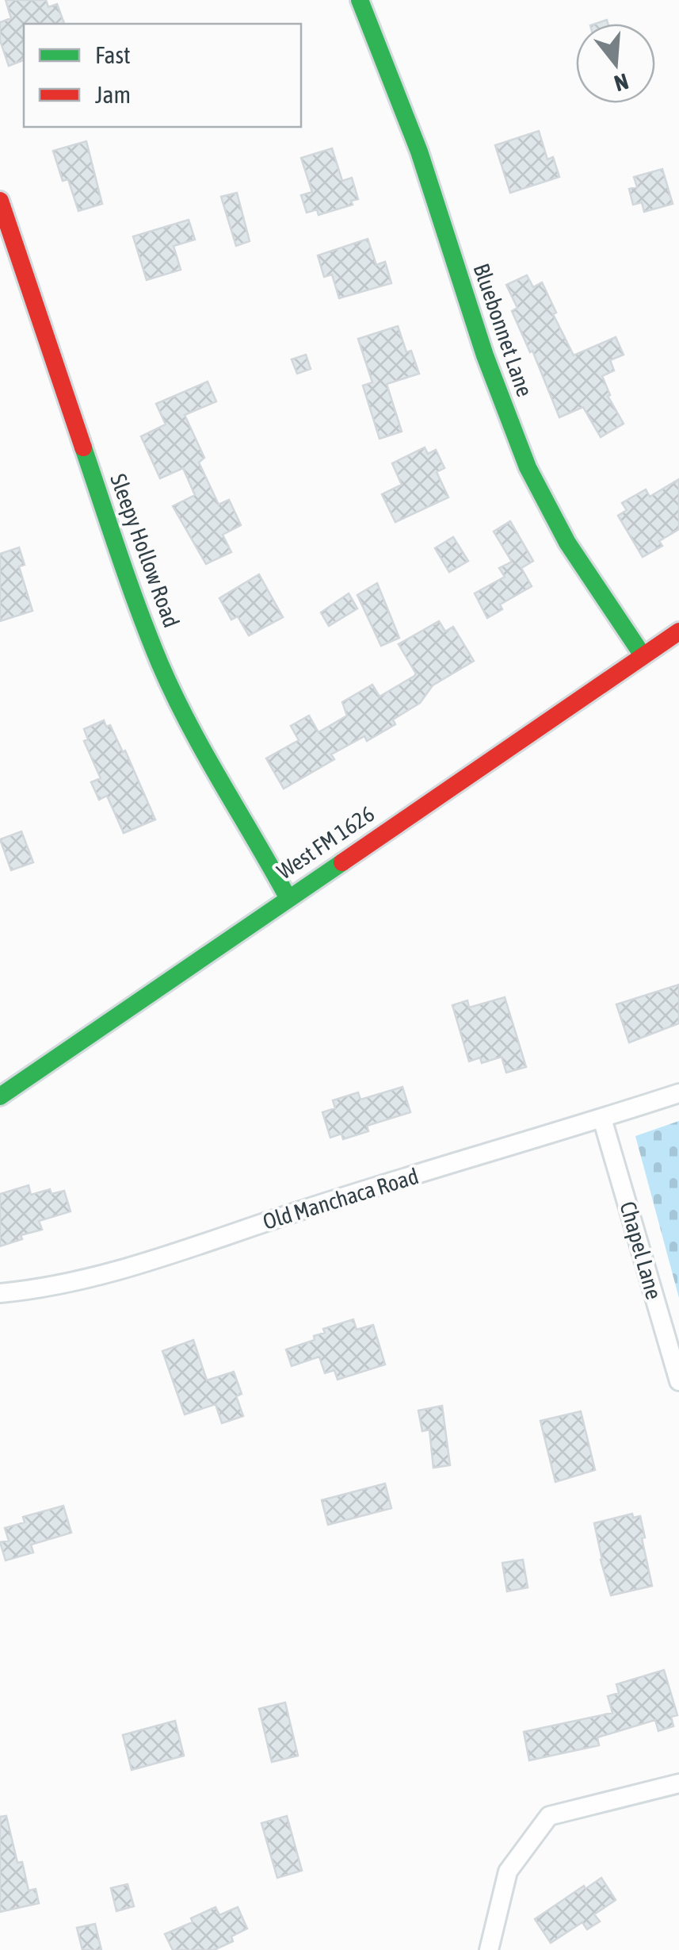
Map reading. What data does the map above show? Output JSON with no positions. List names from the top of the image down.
{
  "streets": {
    "street": [
      "Bluebonnet Lane",
      "Sleepy Hollow Road",
      "West FM 1626",
      "Old Manchaca Road",
      "Chapel Lane"
    ]
  },
  "crossings": [
    ["Bluebonnet Lane", "West FM 1626"],
    ["Sleepy Hollow Road", "West FM 1626"],
    ["Old Manchaca Road", "Chapel Lane"]
  ],
  "legend": ["Fast", "Jam"],
  "north": "bottom"
}
